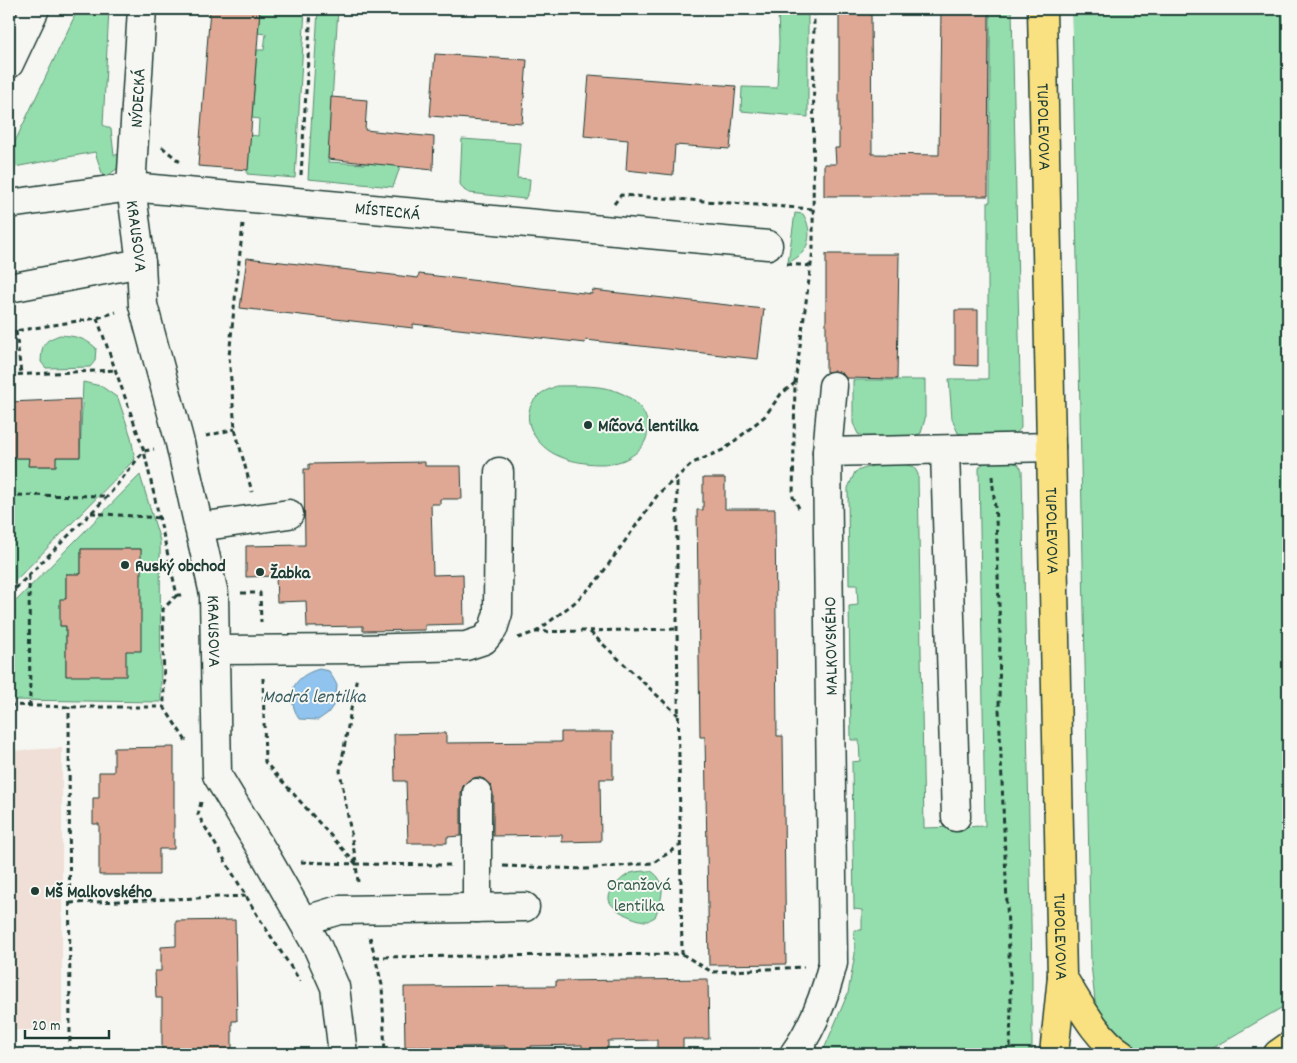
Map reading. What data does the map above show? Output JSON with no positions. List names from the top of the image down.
{
  "streets": {
    "main road": ["TUPOLEVOVA"],
    "street": [
      "NÝDECKÁ",
      "MÍSTECKÁ",
      "KRAUSOVA",
      "MALKOVSKÉHO"
    ]
  },
  "crossings": [
    ["NÝDECKÁ", "MÍSTECKÁ"],
    ["NÝDECKÁ", "KRAUSOVA"],
    ["MÍSTECKÁ", "KRAUSOVA"]
  ],
  "water": ["Modrá lentilka"],
  "parks": ["Oranžová lentilka"],
  "places": [
    "Míčová lentilka",
    "Ruský obchod",
    "Žabka",
    "MŠ Malkovského"
  ],
  "scale_bar": "20 m"
}
